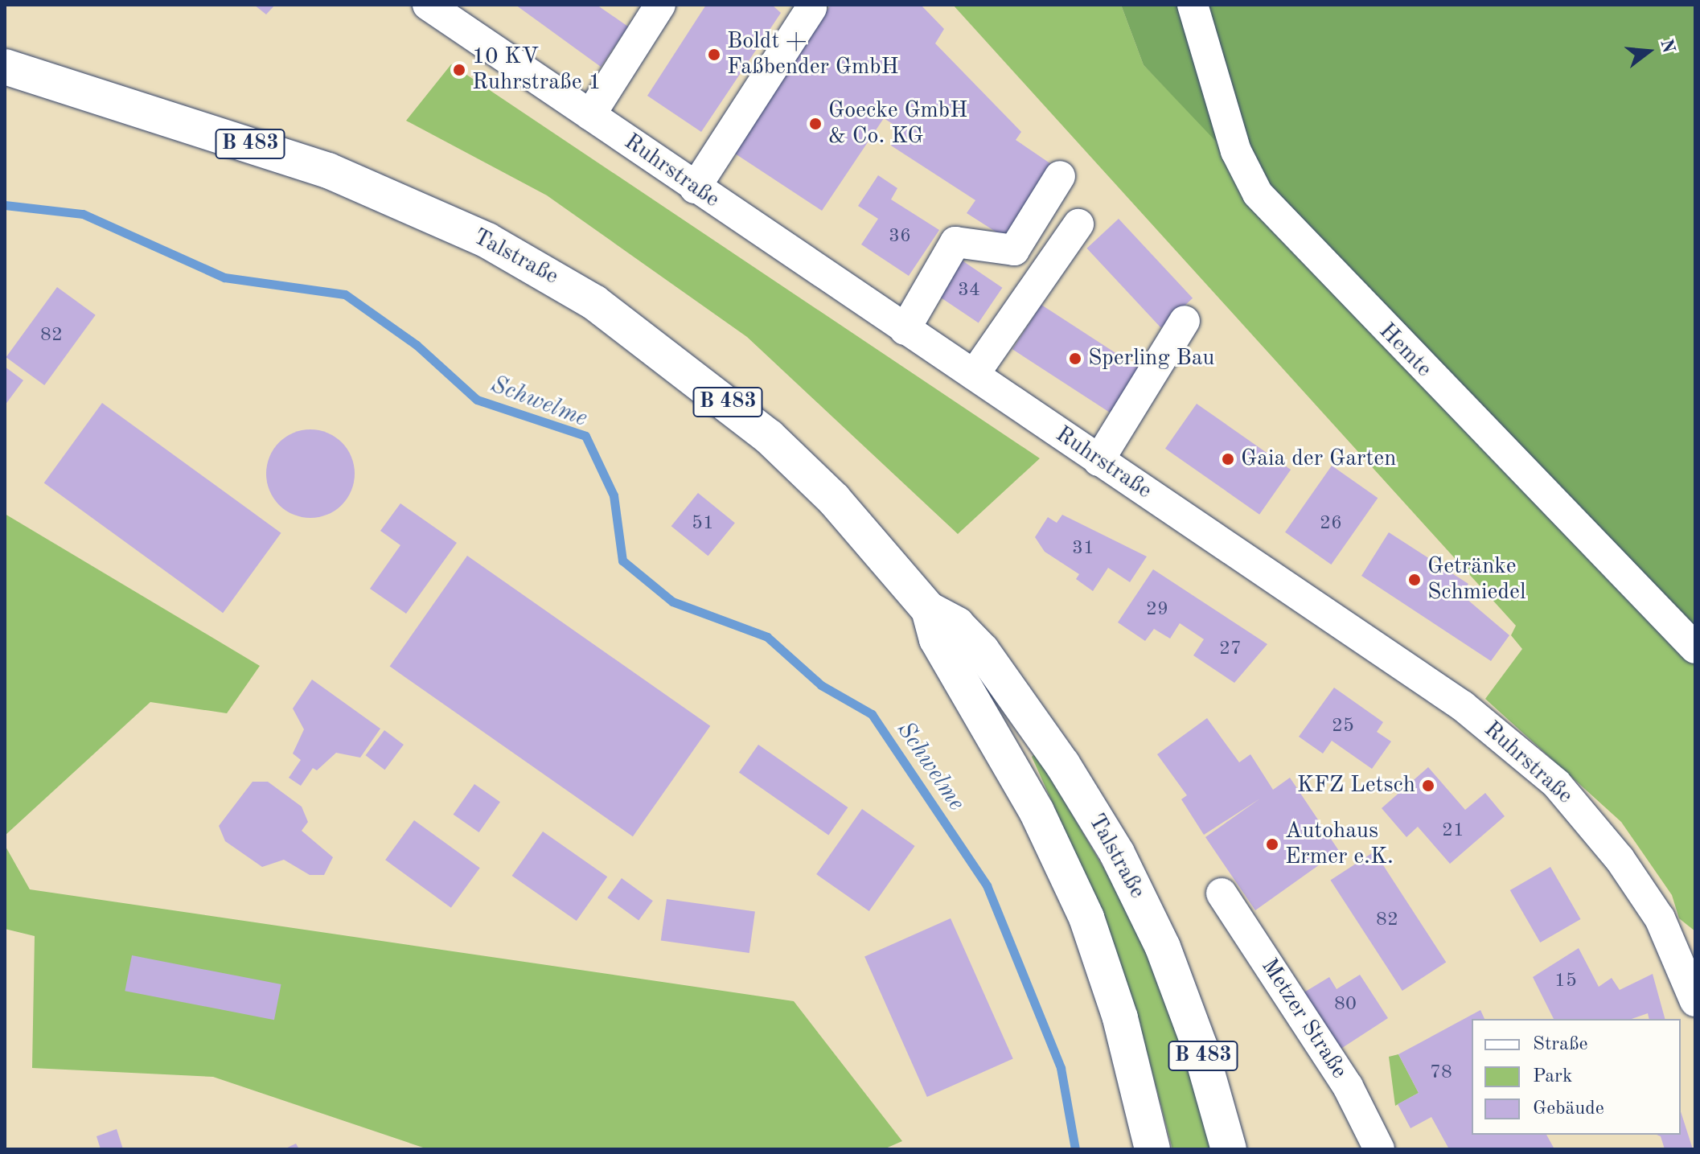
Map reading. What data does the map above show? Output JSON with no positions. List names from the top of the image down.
{
  "streets": {
    "main road": ["B 483", "Talstraße"],
    "street": ["Ruhrstraße", "Hemte", "Metzer Straße"]
  },
  "water": ["Schwelme"],
  "places": [
    "Boldt + Faßbender GmbH",
    "10 KV Ruhrstraße 1",
    "Goecke GmbH & Co. KG",
    "Sperling Bau",
    "Gaia der Garten",
    "Getränke Schmiedel",
    "KFZ Letsch",
    "Autohaus Ermer e.K."
  ],
  "house_numbers": [
    "36",
    "34",
    "82",
    "51",
    "26",
    "31",
    "29",
    "27",
    "25",
    "21",
    "82",
    "15",
    "80",
    "78"
  ],
  "legend": ["Straße", "Park", "Gebäude"],
  "north": "right"
}
